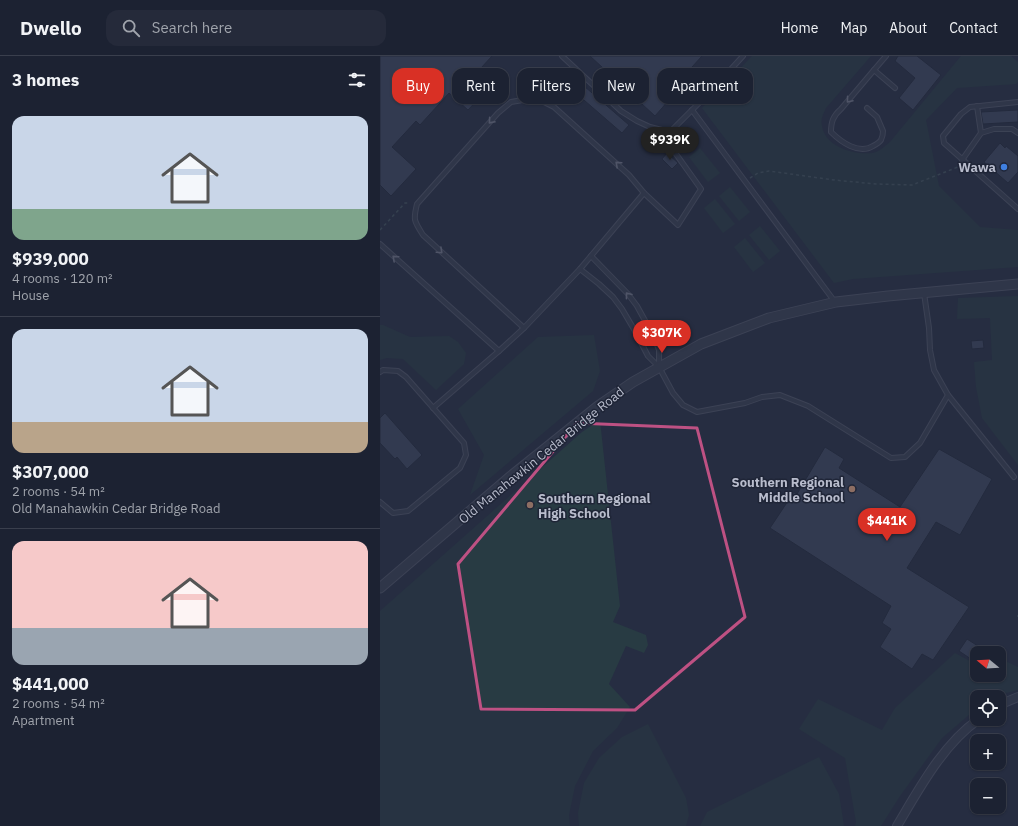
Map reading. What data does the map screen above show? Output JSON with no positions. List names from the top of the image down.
{
  "streets": {
    "street": ["Old Manahawkin Cedar Bridge Road"]
  },
  "places": ["Wawa", "Southern Regional Middle School", "Southern Regional High School"],
  "north": "left",
  "page": {
    "header": "Dwello",
    "search": "Search here",
    "nav": [
      "Home",
      "Map",
      "About",
      "Contact"
    ],
    "heading": "3 homes",
    "chip": [
      "Buy",
      "Rent",
      "Filters",
      "New",
      "Apartment"
    ],
    "list": [
      {
        "name": "$939,000",
        "note": "4 rooms · 120 m² · House"
      },
      {
        "name": "$307,000",
        "note": "2 rooms · 54 m² · Old Manahawkin Cedar Bridge Road"
      },
      {
        "name": "$441,000",
        "note": "2 rooms · 54 m² · Apartment"
      }
    ],
    "price": ["$939K", "$307K", "$441K"],
    "map_buttons": ["+", "−"]
  }
}
